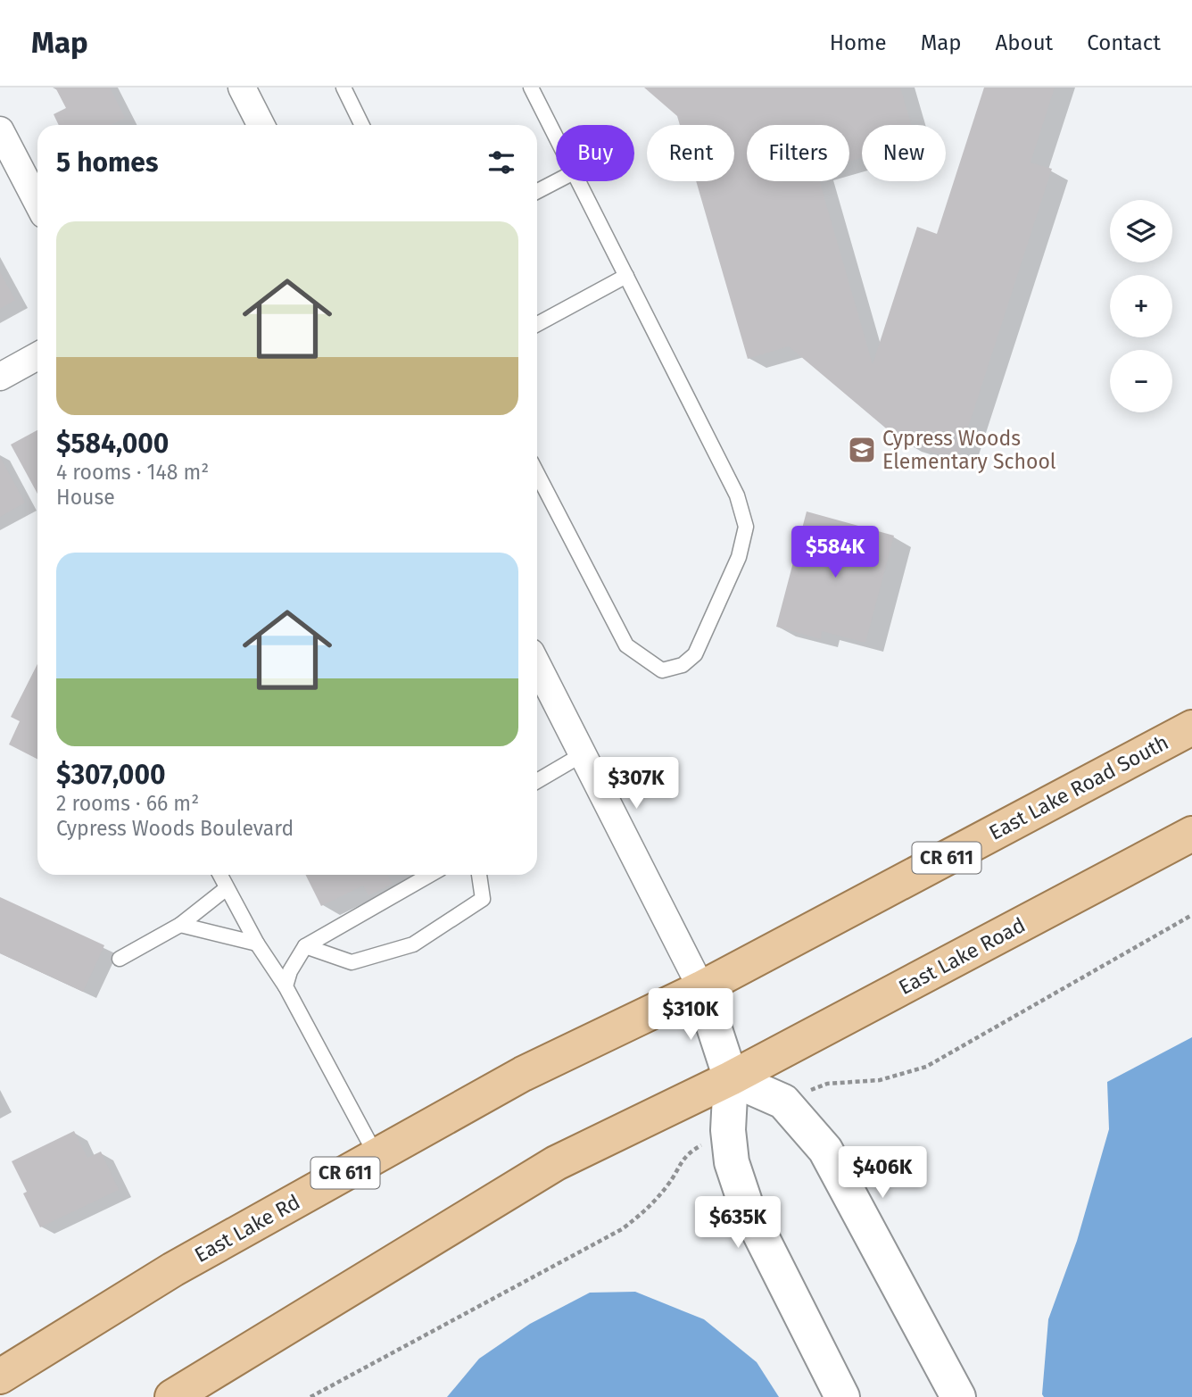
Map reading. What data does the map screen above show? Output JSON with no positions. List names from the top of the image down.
{
  "streets": {
    "main road": [
      "East Lake Road South",
      "CR 611",
      "East Lake Road",
      "East Lake Rd"
    ]
  },
  "crossings": [
    ["East Lake Road South", "East Lake Rd"]
  ],
  "places": {
    "school or university": ["Cypress Woods Elementary School"]
  },
  "page": {
    "header": "Map",
    "nav": [
      "Home",
      "Map",
      "About",
      "Contact"
    ],
    "chip": [
      "Buy",
      "Rent",
      "Filters",
      "New"
    ],
    "heading": "5 homes",
    "map_buttons": ["+", "−"],
    "list": [
      {
        "name": "$584,000",
        "note": "4 rooms · 148 m² · House"
      },
      {
        "name": "$307,000",
        "note": "2 rooms · 66 m² · Cypress Woods Boulevard"
      }
    ],
    "price": [
      "$584K",
      "$307K",
      "$310K",
      "$406K",
      "$635K"
    ]
  }
}
